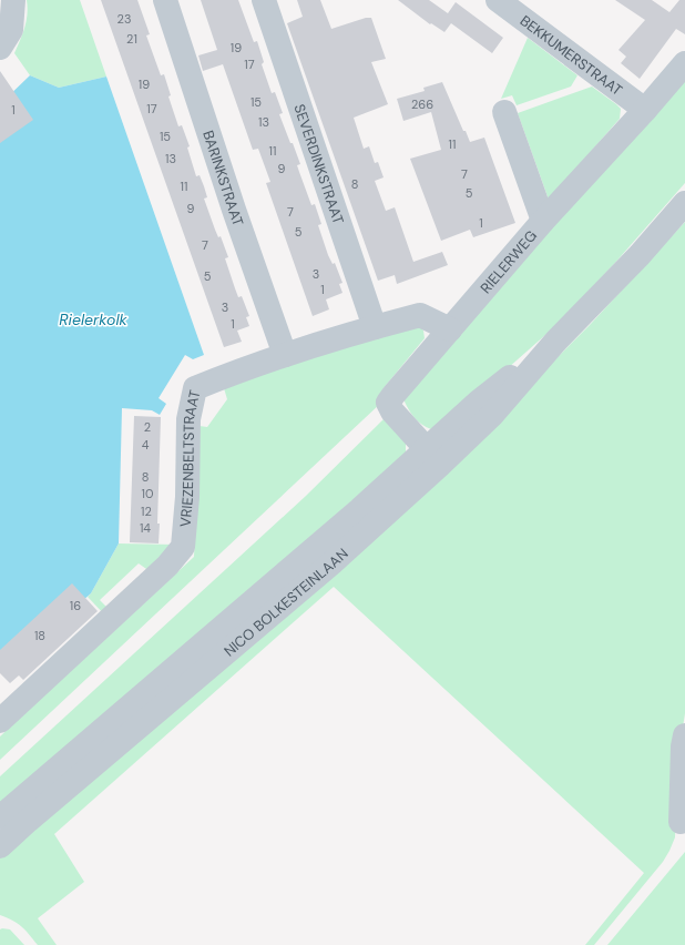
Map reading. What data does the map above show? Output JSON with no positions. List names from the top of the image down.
{
  "streets": {
    "street": [
      "BEKKUMERSTRAAT",
      "SEVERDINKSTRAAT",
      "BARINKSTRAAT",
      "RIELERWEG",
      "VRIEZENBELTSTRAAT",
      "NICO BOLKESTEINLAAN"
    ]
  },
  "crossings": [
    ["BEKKUMERSTRAAT", "RIELERWEG"],
    ["SEVERDINKSTRAAT", "VRIEZENBELTSTRAAT"],
    ["BARINKSTRAAT", "VRIEZENBELTSTRAAT"],
    ["RIELERWEG", "VRIEZENBELTSTRAAT"],
    ["RIELERWEG", "NICO BOLKESTEINLAAN"]
  ],
  "water": ["Rielerkolk"],
  "house_numbers": [
    "23",
    "21",
    "19",
    "17",
    "19",
    "15",
    "266",
    "17",
    "1",
    "13",
    "15",
    "11",
    "11",
    "13",
    "9",
    "7",
    "8",
    "11",
    "5",
    "9",
    "7",
    "1",
    "5",
    "7",
    "3",
    "5",
    "1",
    "3",
    "1",
    "2",
    "4",
    "8",
    "10",
    "12",
    "14",
    "16",
    "18"
  ]
}
